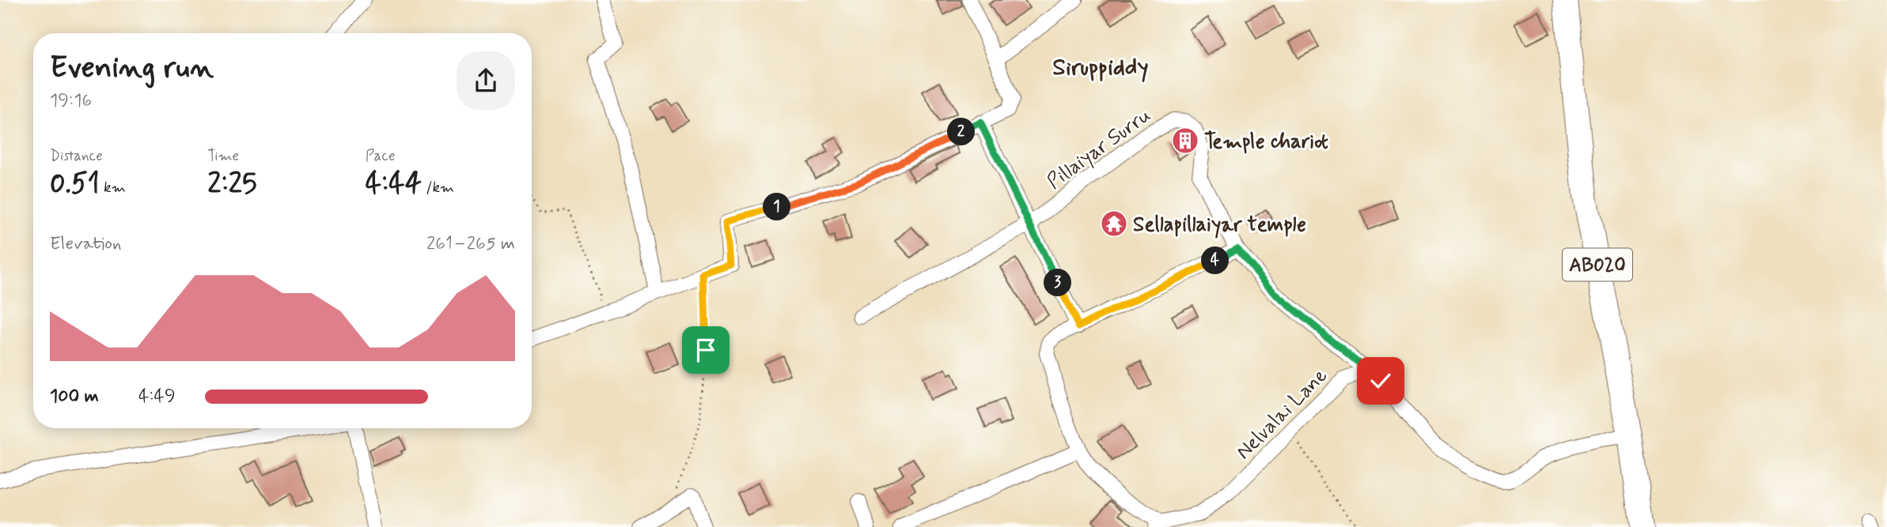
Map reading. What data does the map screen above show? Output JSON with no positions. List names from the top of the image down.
{
  "streets": {
    "main road": ["AB020"],
    "street": ["Pillaiyar Surru", "Nelvalai Lane"]
  },
  "crossings": [
    ["Pillaiyar Surru", "Nelvalai Lane"]
  ],
  "districts": ["Siruppiddy"],
  "places": {
    "building": ["Temple chariot"],
    "temple": ["Sellapillaiyar temple"]
  },
  "page": {
    "heading": ["Evening run", "19:16"],
    "pins": [
      "2",
      "1",
      "4",
      "3"
    ],
    "stats": [
      ["Distance", "0.51 km"],
      ["Time", "2:25"],
      ["Pace", "4:44 /km"]
    ],
    "chart": ["Elevation", "261–265 m"],
    "list": [
      {
        "name": "100 m",
        "note": "4:49"
      }
    ]
  }
}
